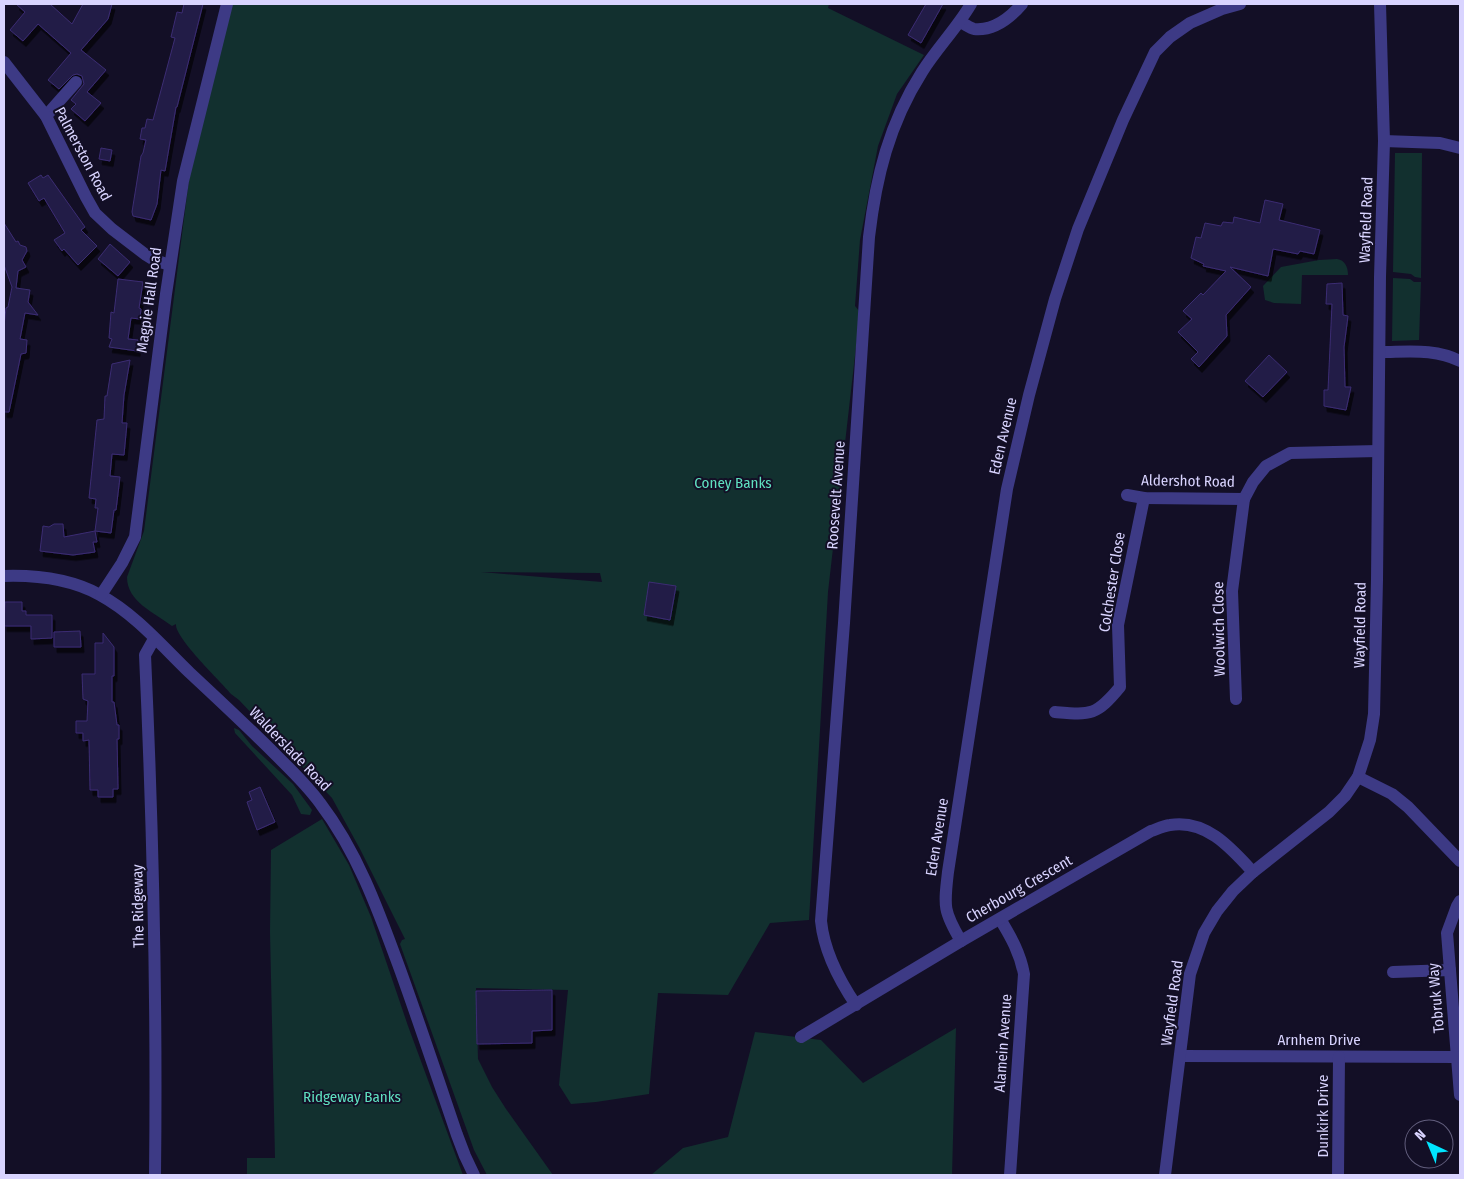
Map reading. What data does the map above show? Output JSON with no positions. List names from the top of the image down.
{
  "streets": {
    "street": [
      "Palmerston Road",
      "Wayfield Road",
      "Magpie Hall Road",
      "Eden Avenue",
      "Aldershot Road",
      "Roosevelt Avenue",
      "Colchester Close",
      "Woolwich Close",
      "Walderslade Road",
      "Cherbourg Crescent",
      "The Ridgeway",
      "Tobruk Way",
      "Arnhem Drive",
      "Alamein Avenue",
      "Dunkirk Drive"
    ]
  },
  "crossings": [
    ["Palmerston Road", "Magpie Hall Road"],
    ["Wayfield Road", "Aldershot Road"],
    ["Wayfield Road", "Cherbourg Crescent"],
    ["Wayfield Road", "Arnhem Drive"],
    ["Magpie Hall Road", "Walderslade Road"],
    ["Eden Avenue", "Cherbourg Crescent"],
    ["Aldershot Road", "Colchester Close"],
    ["Aldershot Road", "Woolwich Close"],
    ["Roosevelt Avenue", "Cherbourg Crescent"],
    ["Walderslade Road", "The Ridgeway"],
    ["Cherbourg Crescent", "Alamein Avenue"],
    ["Tobruk Way", "Arnhem Drive"],
    ["Arnhem Drive", "Dunkirk Drive"]
  ],
  "parks": ["Coney Banks", "Ridgeway Banks"],
  "north": "top left"
}
